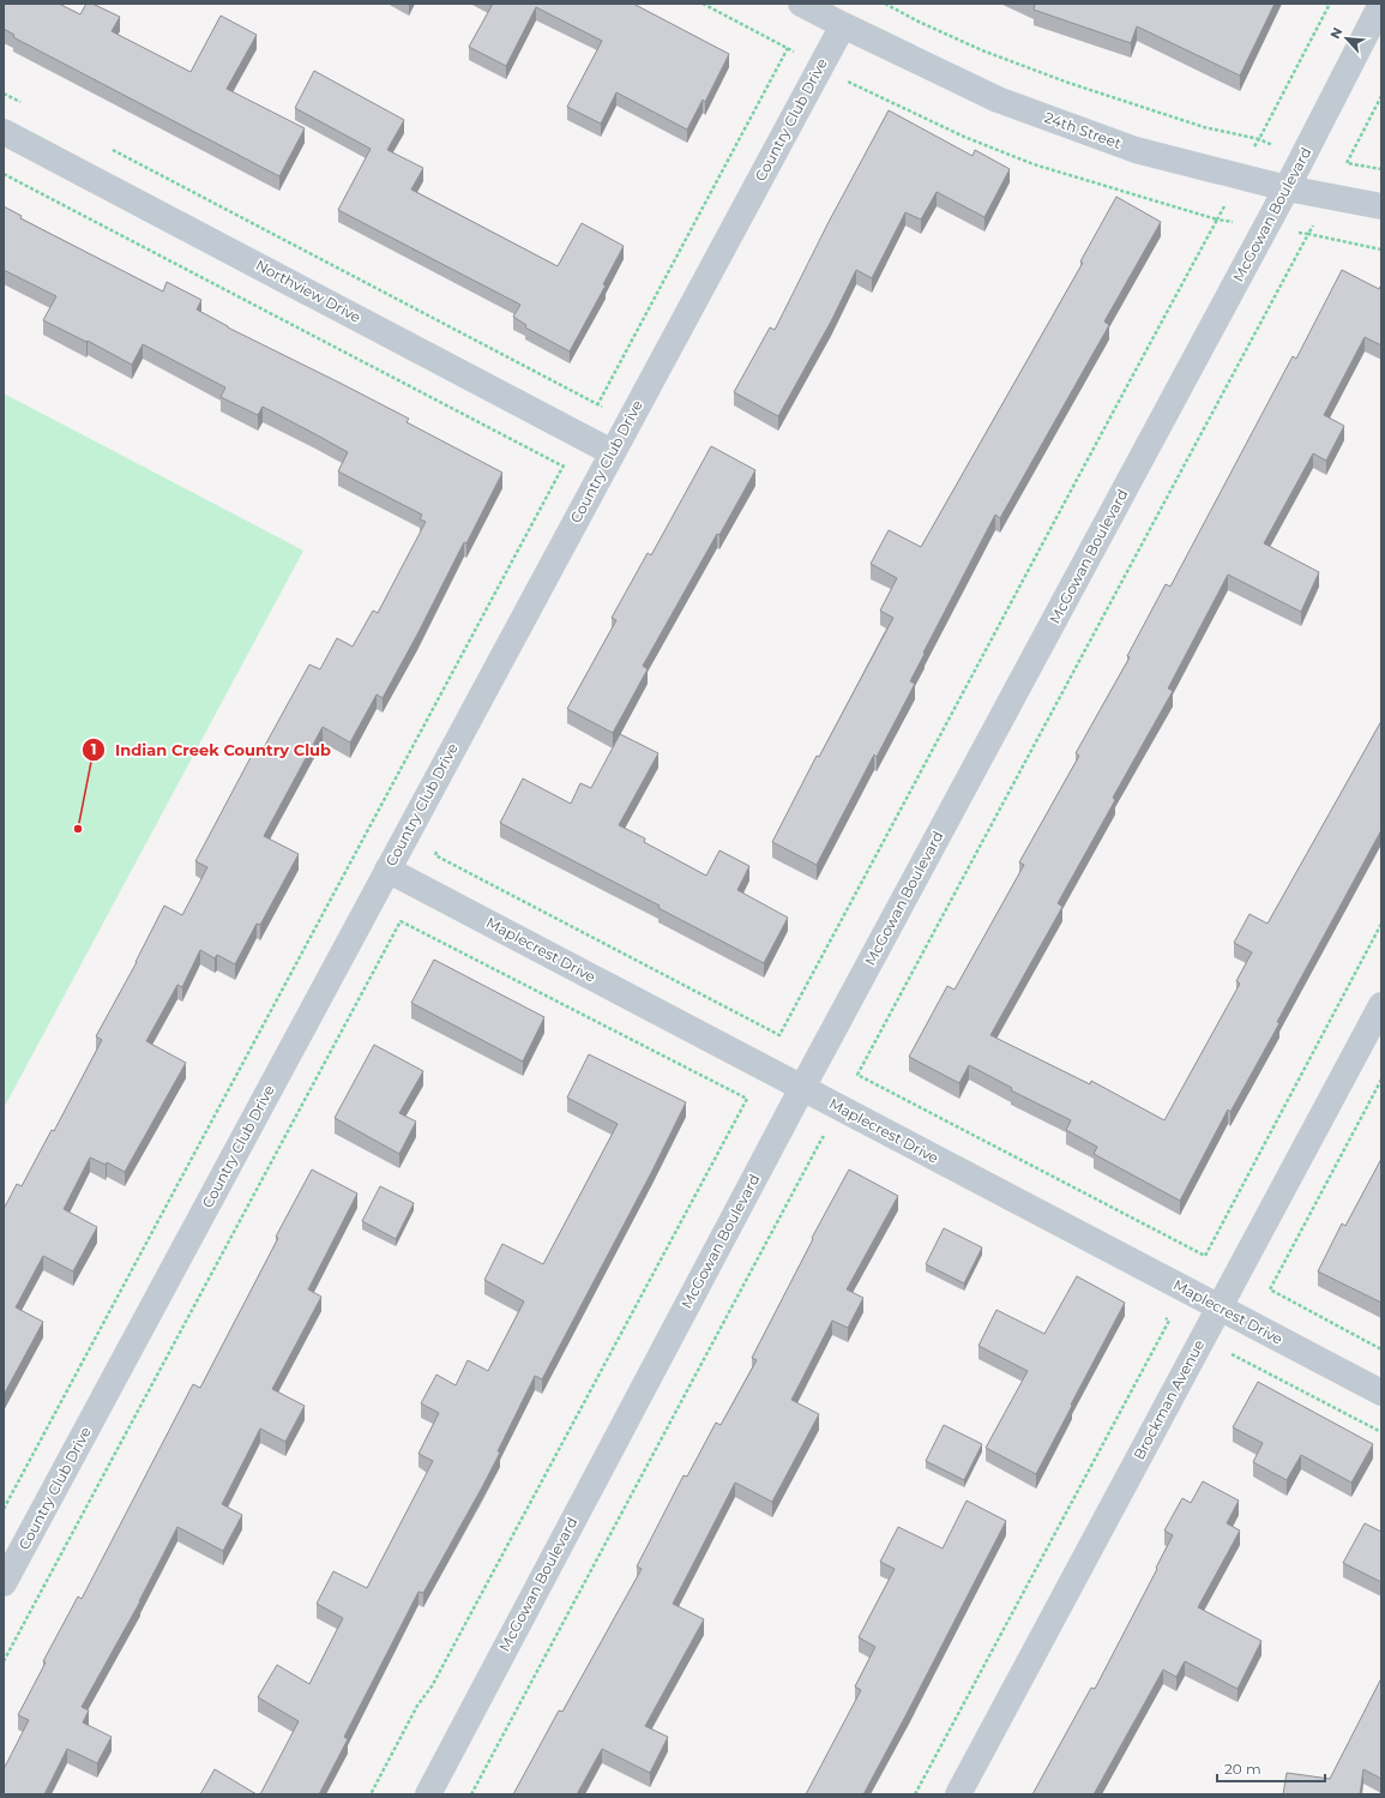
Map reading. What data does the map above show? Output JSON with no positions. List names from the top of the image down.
{
  "streets": {
    "street": [
      "Country Club Drive",
      "24th Street",
      "McGowan Boulevard",
      "Northview Drive",
      "Maplecrest Drive",
      "Brockman Avenue"
    ]
  },
  "crossings": [
    ["Country Club Drive", "24th Street"],
    ["Country Club Drive", "Northview Drive"],
    ["Country Club Drive", "Maplecrest Drive"],
    ["24th Street", "McGowan Boulevard"],
    ["McGowan Boulevard", "Maplecrest Drive"],
    ["Maplecrest Drive", "Brockman Avenue"]
  ],
  "places": ["Indian Creek Country Club"],
  "scale_bar": "20 m",
  "north": "top left"
}
